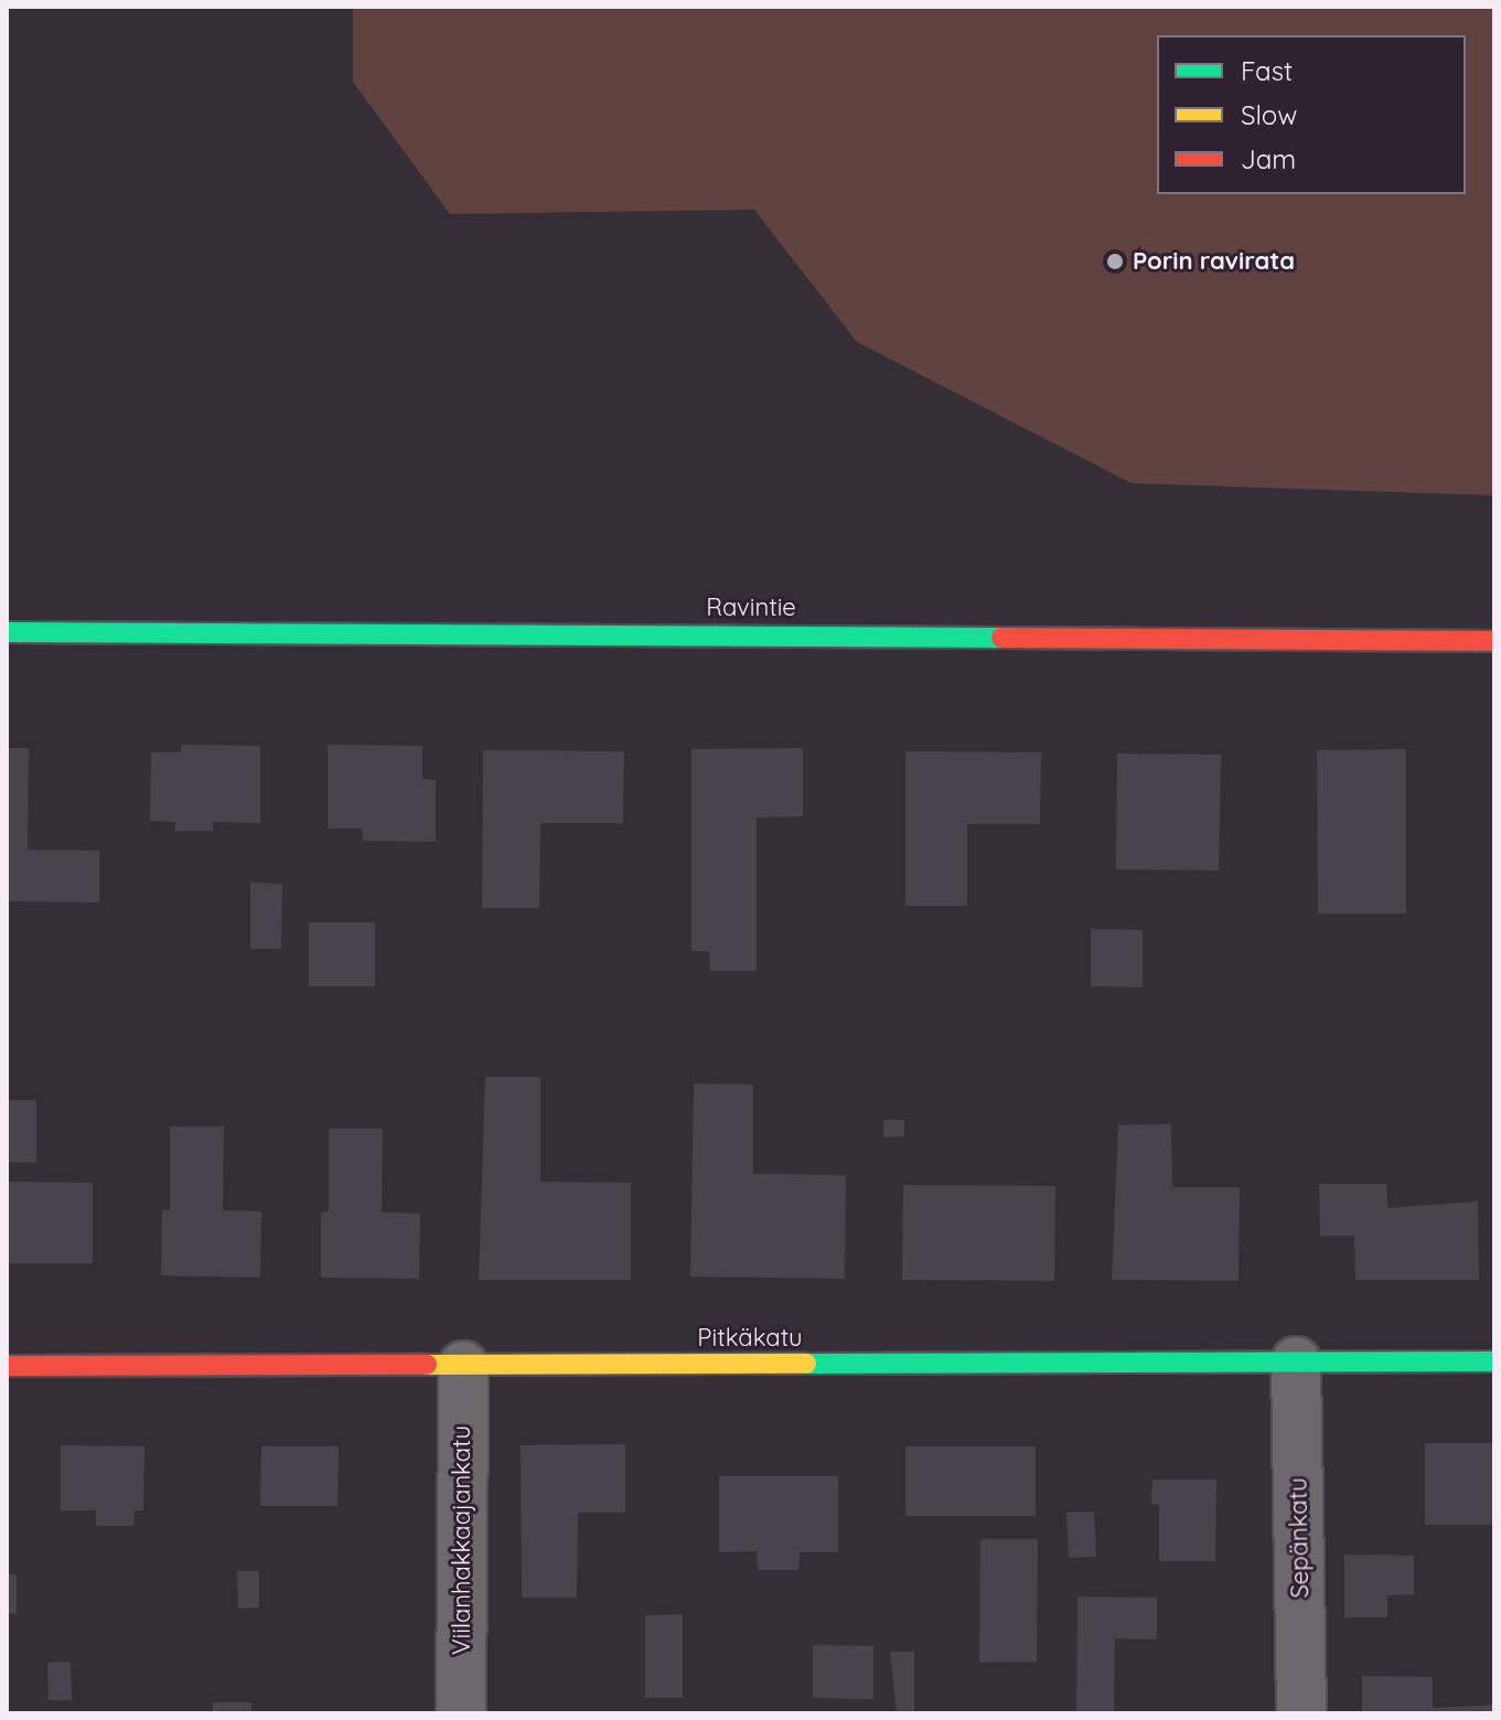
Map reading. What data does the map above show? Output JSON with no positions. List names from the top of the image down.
{
  "streets": {
    "street": [
      "Ravintie",
      "Pitkäkatu",
      "Sepänkatu",
      "Viilanhakkaajankatu"
    ]
  },
  "crossings": [
    ["Pitkäkatu", "Sepänkatu"],
    ["Pitkäkatu", "Viilanhakkaajankatu"]
  ],
  "places": ["Porin ravirata"],
  "legend": ["Fast", "Slow", "Jam"]
}
